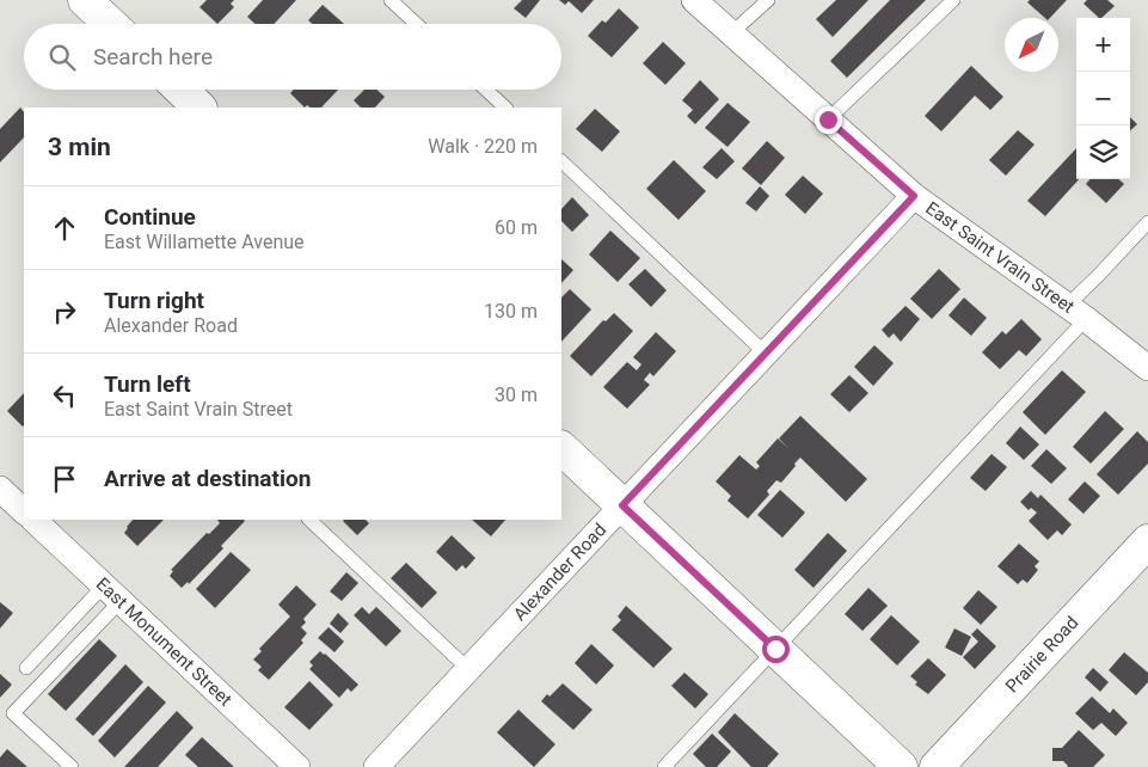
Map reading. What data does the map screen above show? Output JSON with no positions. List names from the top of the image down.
{
  "streets": {
    "street": [
      "East Saint Vrain Street",
      "Alexander Road",
      "East Monument Street",
      "Prairie Road"
    ]
  },
  "crossings": [
    ["East Saint Vrain Street", "Alexander Road"]
  ],
  "north": "bottom left",
  "page": {
    "map_buttons": ["+", "−"],
    "search": "Search here",
    "heading": ["3 min", "Walk · 220 m"],
    "list": [
      ["Continue", "East Willamette Avenue", "60 m"],
      ["Turn right", "Alexander Road", "130 m"],
      ["Turn left", "East Saint Vrain Street", "30 m"],
      "Arrive at destination"
    ]
  }
}
